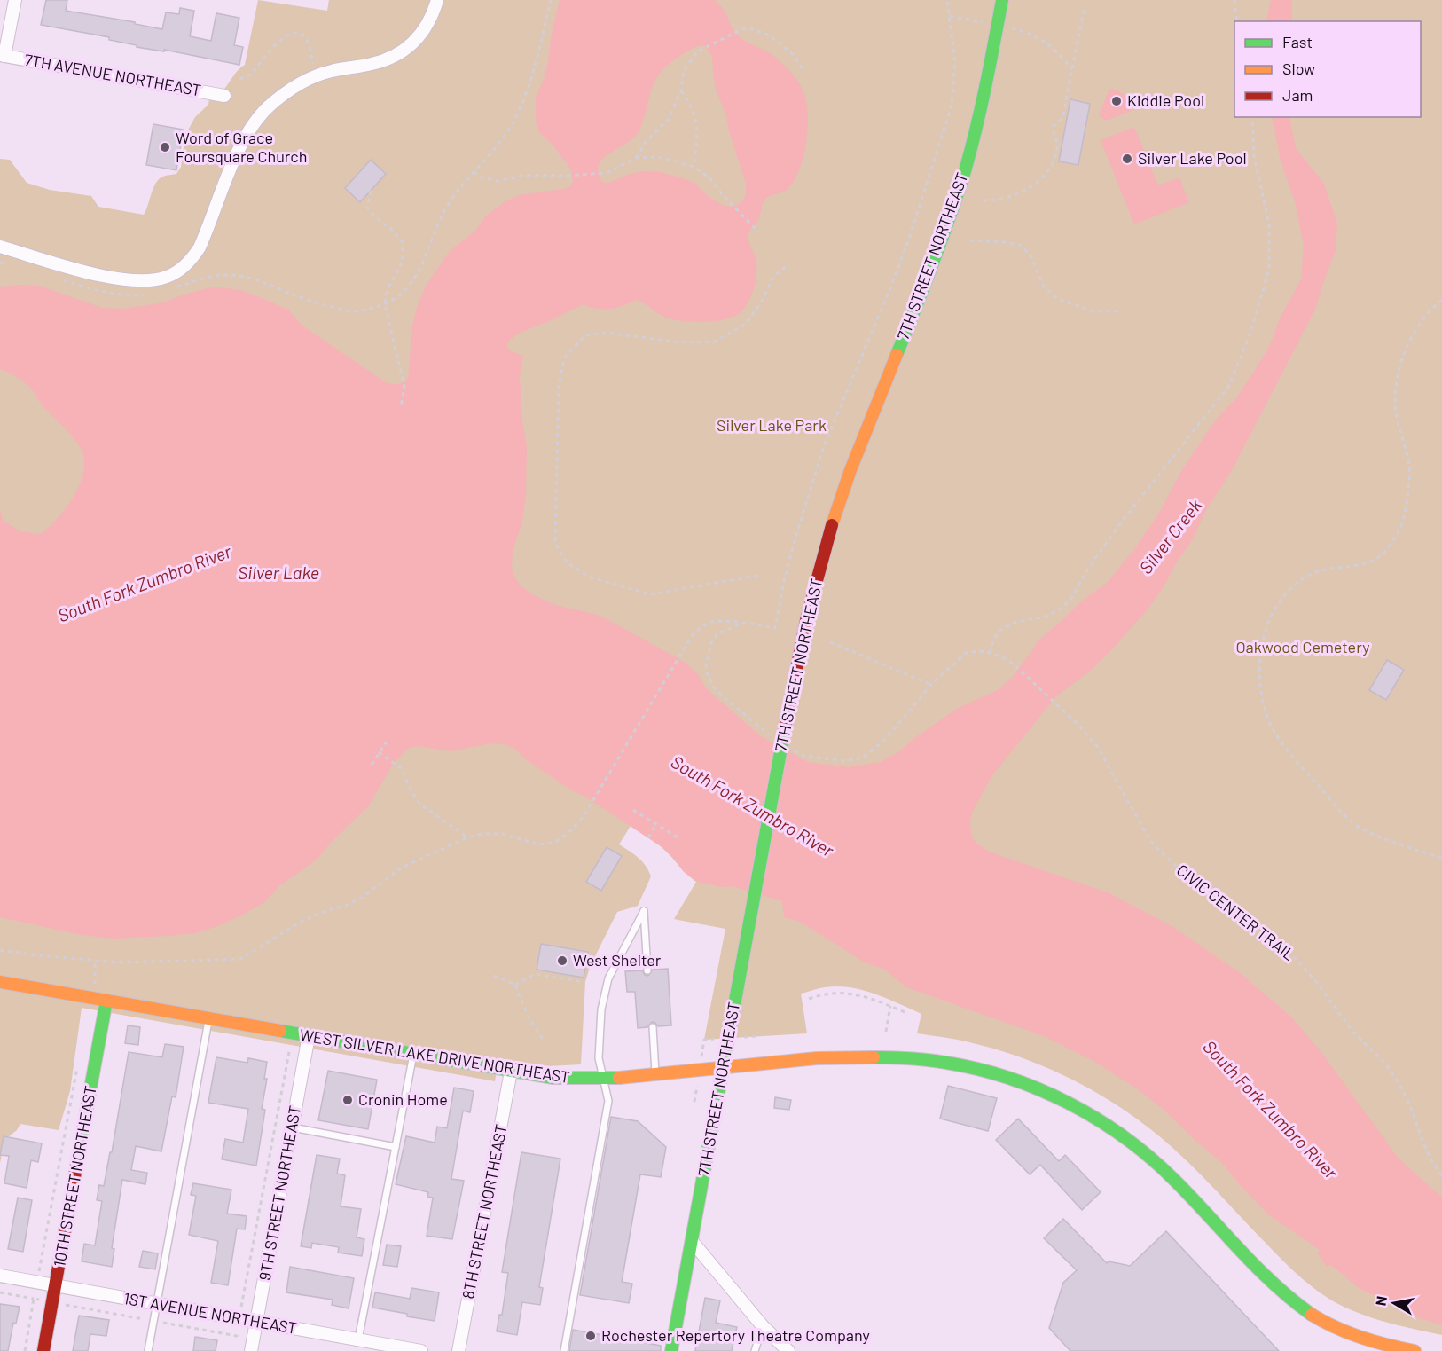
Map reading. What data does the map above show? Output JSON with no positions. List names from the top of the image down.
{
  "streets": {
    "street": [
      "7TH AVENUE NORTHEAST",
      "7TH STREET NORTHEAST",
      "WEST SILVER LAKE DRIVE NORTHEAST",
      "10TH STREET NORTHEAST",
      "9TH STREET NORTHEAST",
      "8TH STREET NORTHEAST",
      "1ST AVENUE NORTHEAST"
    ],
    "path": ["CIVIC CENTER TRAIL"]
  },
  "crossings": [
    ["7TH STREET NORTHEAST", "WEST SILVER LAKE DRIVE NORTHEAST"],
    ["WEST SILVER LAKE DRIVE NORTHEAST", "10TH STREET NORTHEAST"],
    ["WEST SILVER LAKE DRIVE NORTHEAST", "9TH STREET NORTHEAST"],
    ["WEST SILVER LAKE DRIVE NORTHEAST", "8TH STREET NORTHEAST"],
    ["10TH STREET NORTHEAST", "1ST AVENUE NORTHEAST"],
    ["9TH STREET NORTHEAST", "1ST AVENUE NORTHEAST"]
  ],
  "water": ["Silver Creek", "Silver Lake", "South Fork Zumbro River"],
  "parks": ["Silver Lake Park", "Oakwood Cemetery"],
  "places": [
    "Kiddie Pool",
    "Word of Grace Foursquare Church",
    "Silver Lake Pool",
    "West Shelter",
    "Cronin Home",
    "Rochester Repertory Theatre Company"
  ],
  "legend": ["Fast", "Slow", "Jam"],
  "north": "left"
}
